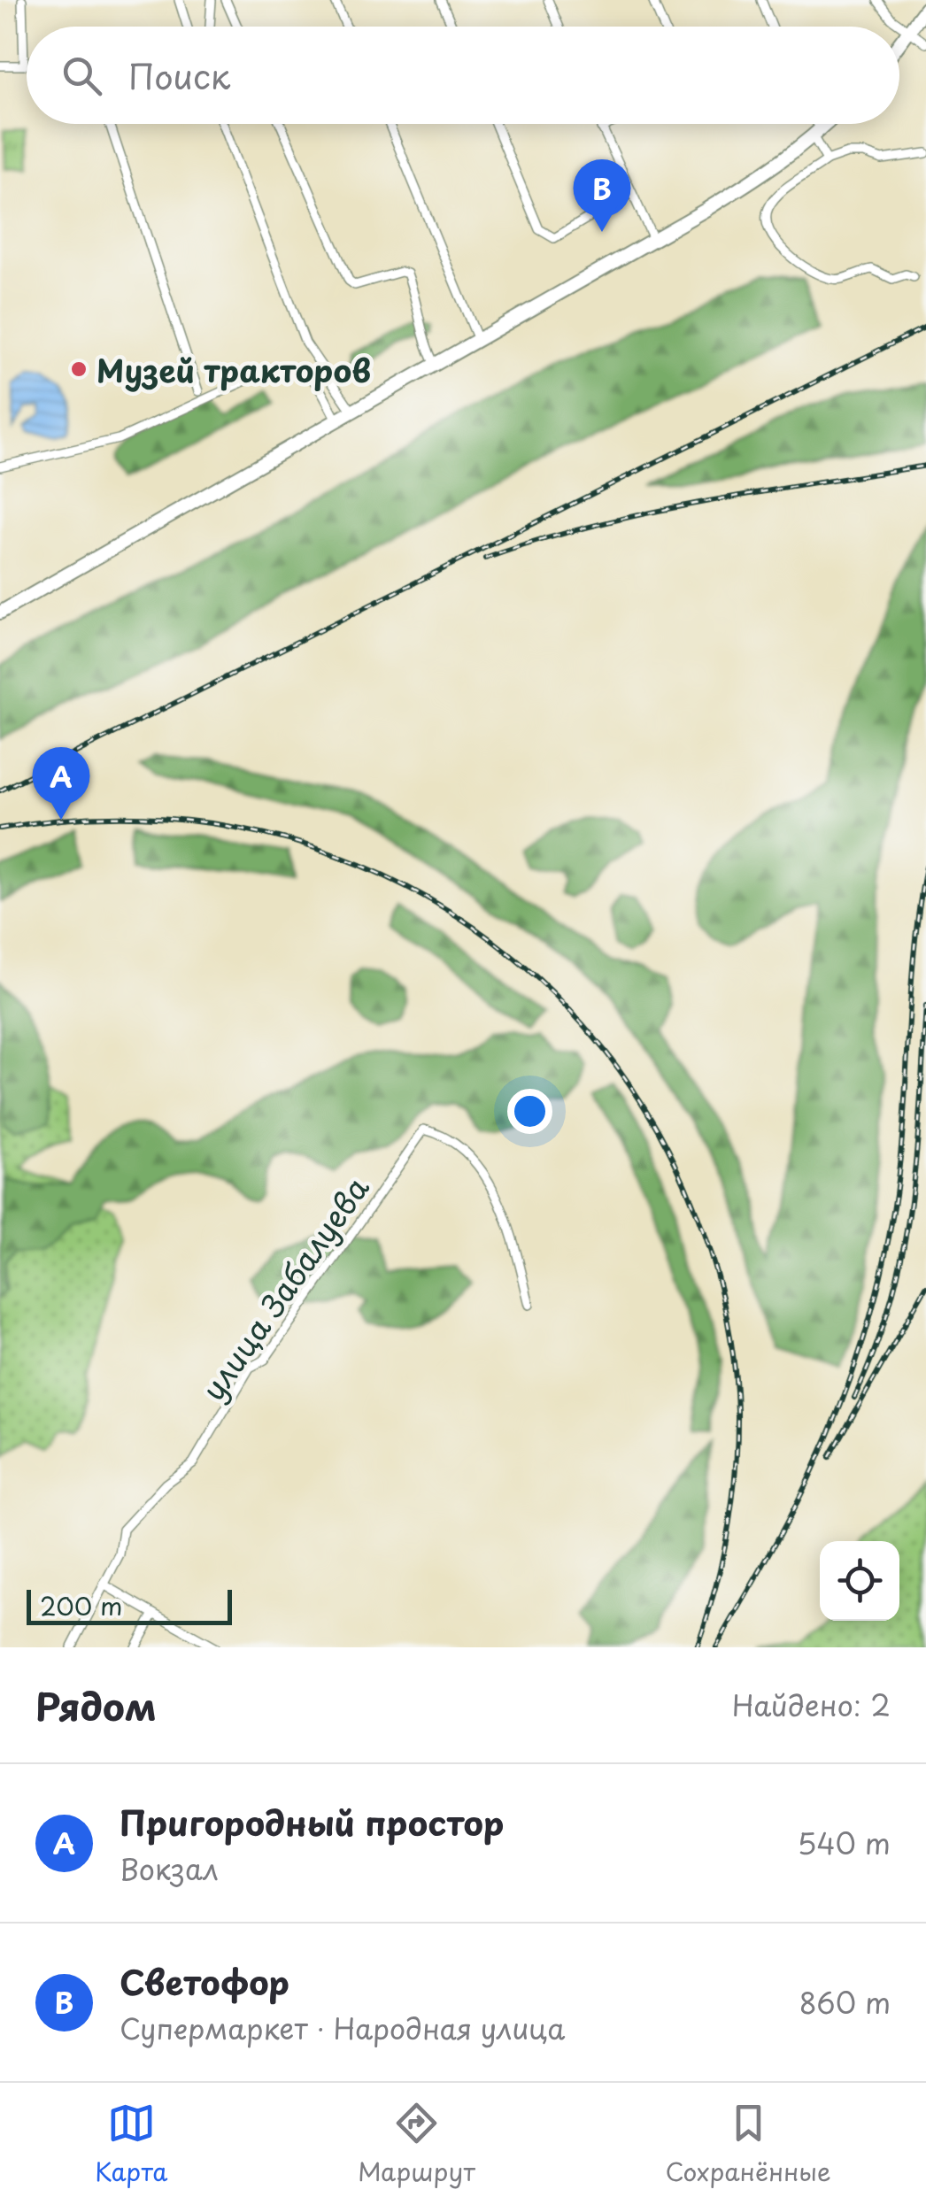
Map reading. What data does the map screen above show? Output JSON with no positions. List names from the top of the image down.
{
  "streets": {
    "street": ["улица Забалуева"]
  },
  "places": ["Музей тракторов"],
  "scale_bar": "200 m",
  "page": {
    "search": "Поиск",
    "pins": ["B", "A"],
    "scale": "200 m",
    "heading": ["Рядом", "Найдено: 2"],
    "list": [
      {
        "mark": "A",
        "name": "Пригородный простор",
        "note": "Вокзал",
        "value": "540 m"
      },
      {
        "mark": "B",
        "name": "Светофор",
        "note": "Супермаркет · Народная улица",
        "value": "860 m"
      }
    ],
    "nav": ["Карта", "Маршрут", "Сохранённые"]
  }
}
